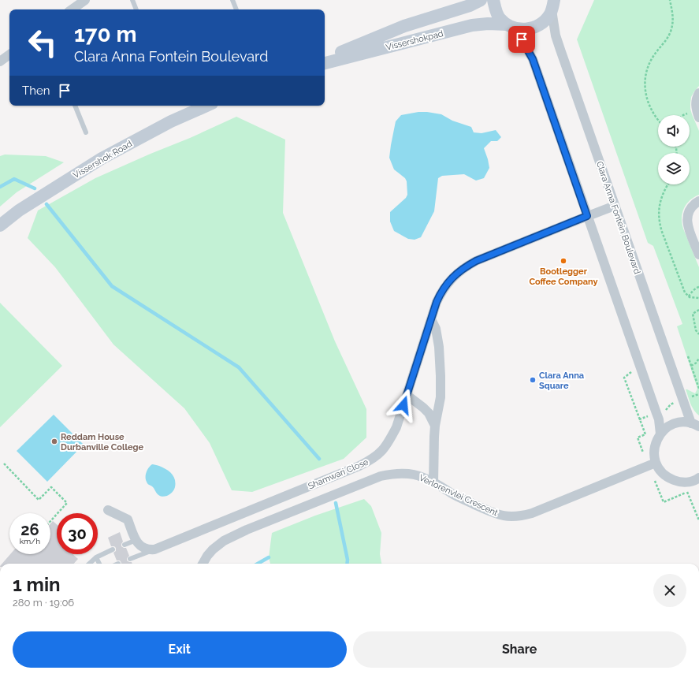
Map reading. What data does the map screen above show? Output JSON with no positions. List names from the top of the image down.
{
  "streets": {
    "main road": ["Vissershokpad", "Vissershok Road"],
    "street": ["Clara Anna Fontein Boulevard", "Shamwari Close", "Verlorenvlei Crescent"]
  },
  "crossings": [
    ["Vissershokpad", "Clara Anna Fontein Boulevard"],
    ["Clara Anna Fontein Boulevard", "Shamwari Close"]
  ],
  "places": ["Bootlegger Coffee Company", "Clara Anna Square", "Reddam House Durbanville College"],
  "page": {
    "turn": ["170 m", "Clara Anna Fontein Boulevard"],
    "then": "Then",
    "speed": "26 km/h",
    "limit": "30",
    "heading": ["1 min", "280 m · 19:06"],
    "buttons": ["Exit", "Share"]
  }
}
